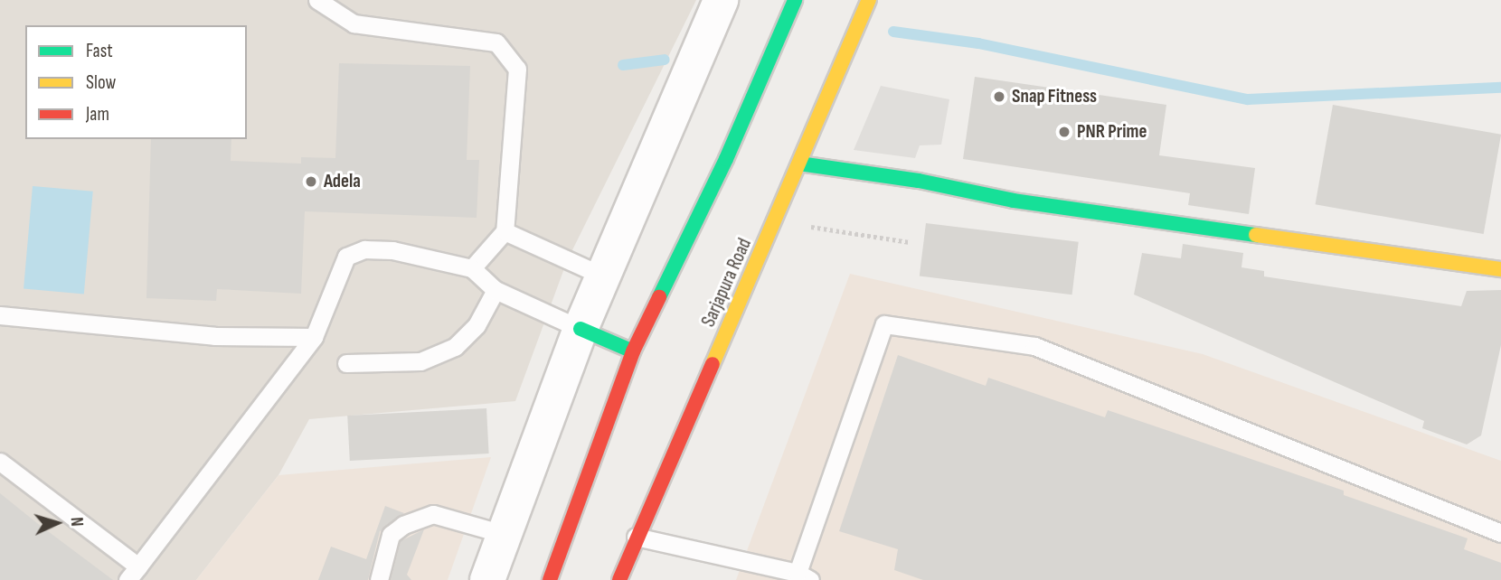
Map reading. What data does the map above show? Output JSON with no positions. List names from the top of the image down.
{
  "streets": {
    "main road": ["Sarjapura Road"]
  },
  "places": ["Snap Fitness", "PNR Prime", "Adela"],
  "legend": ["Fast", "Slow", "Jam"],
  "north": "right"
}
